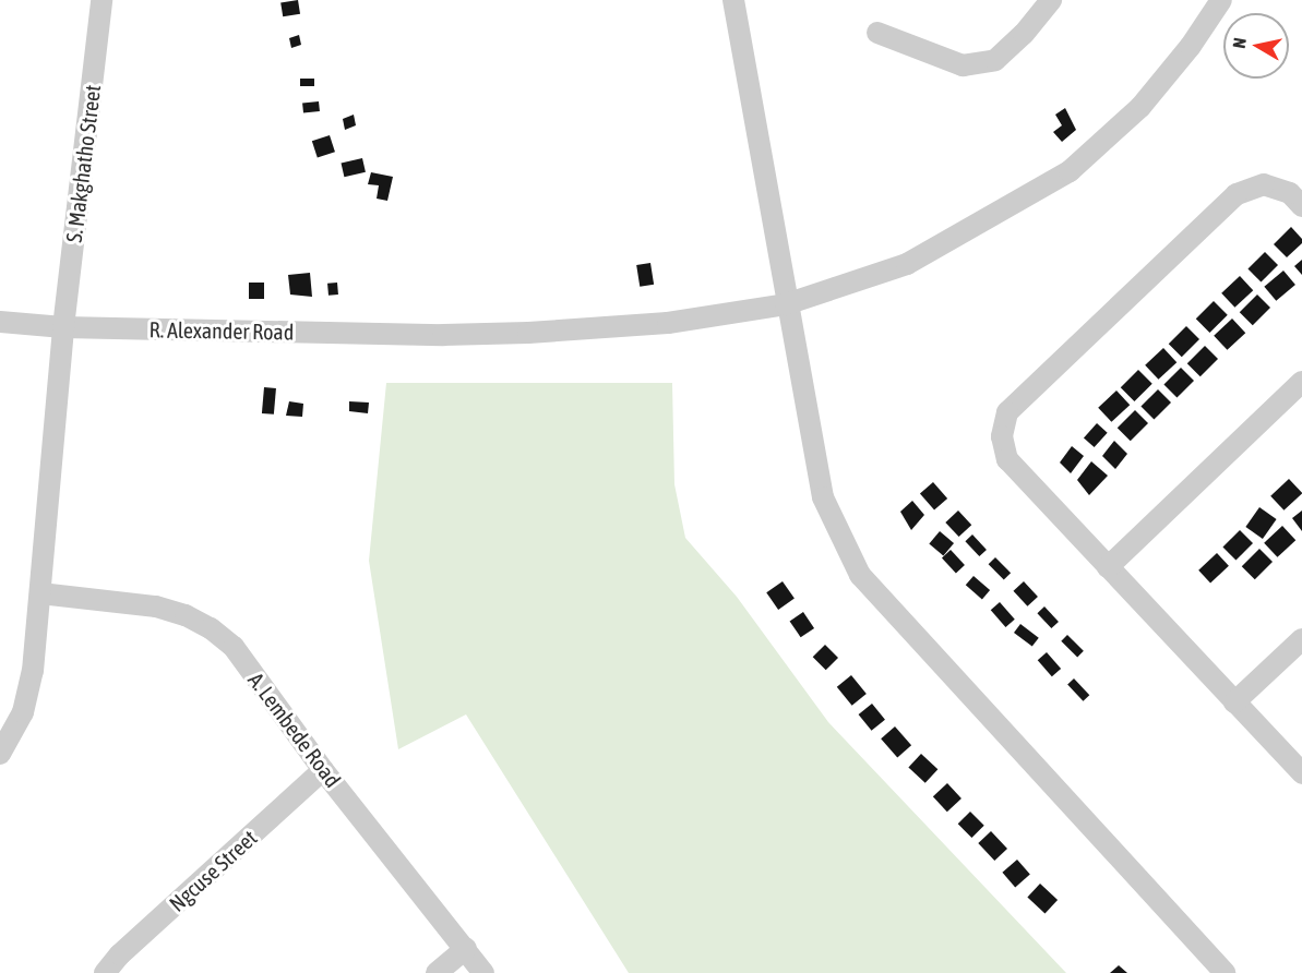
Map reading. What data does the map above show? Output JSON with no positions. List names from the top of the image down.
{
  "streets": {
    "street": [
      "S. Makghatho Street",
      "R. Alexander Road",
      "A. Lembede Road",
      "Ngcuse Street"
    ]
  },
  "crossings": [
    ["S. Makghatho Street", "R. Alexander Road"],
    ["A. Lembede Road", "Ngcuse Street"]
  ],
  "north": "left"
}
